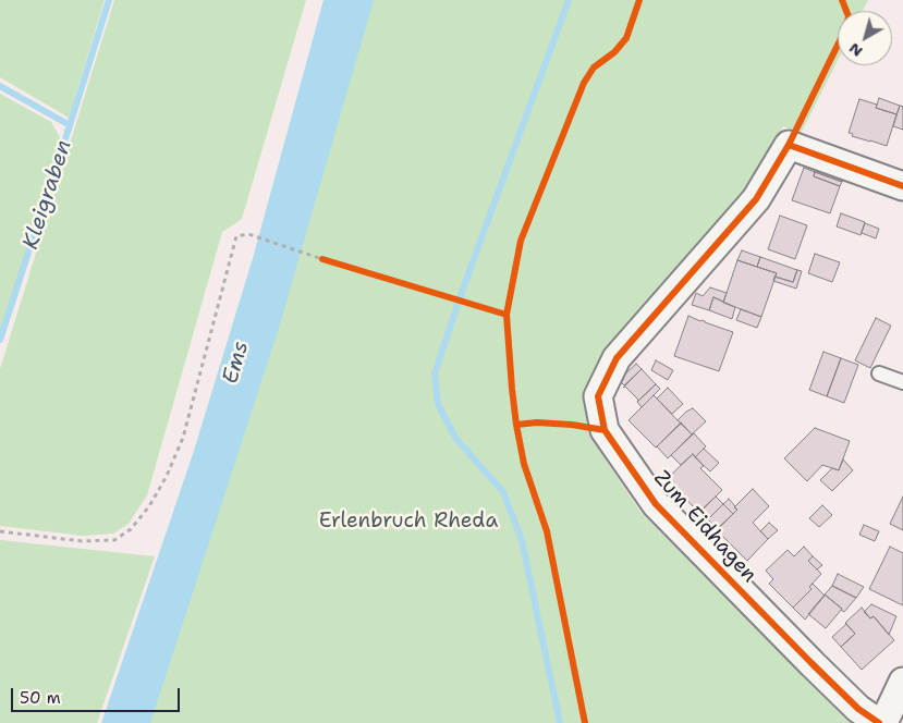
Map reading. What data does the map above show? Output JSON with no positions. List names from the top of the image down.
{
  "streets": {
    "street": ["Zum Eidhagen"]
  },
  "water": ["Kleigraben", "Ems"],
  "parks": ["Erlenbruch Rheda"],
  "scale_bar": "50 m",
  "north": "bottom left"
}
